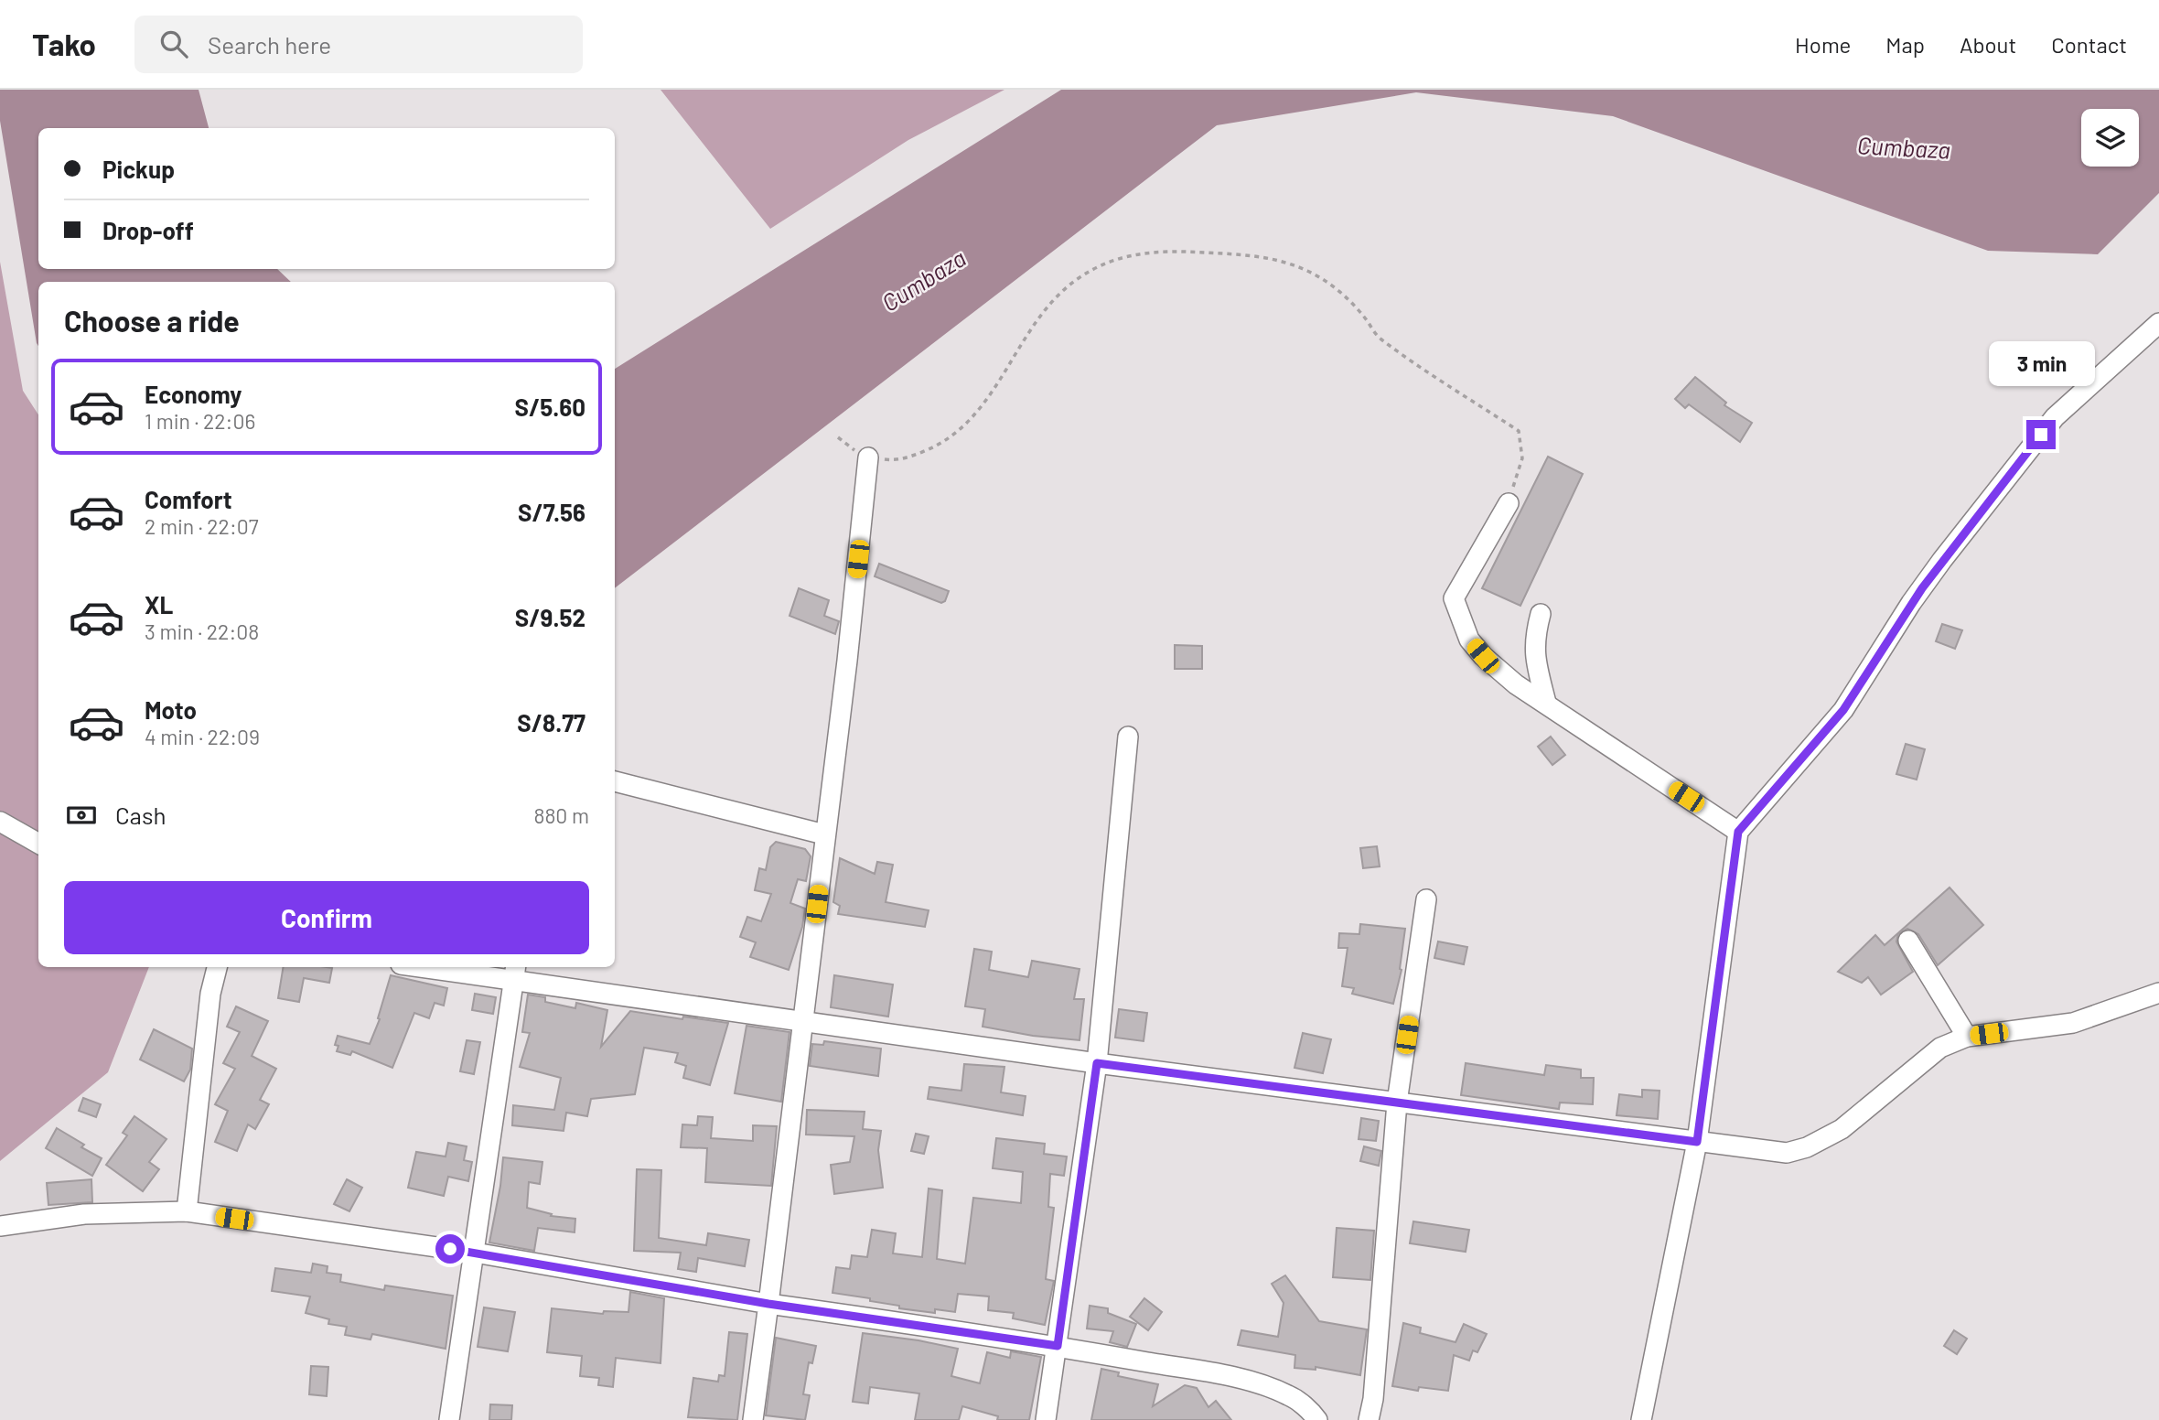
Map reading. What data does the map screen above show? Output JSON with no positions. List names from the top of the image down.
{
  "water": ["Cumbaza"],
  "page": {
    "header": "Tako",
    "search": "Search here",
    "nav": [
      "Home",
      "Map",
      "About",
      "Contact"
    ],
    "banner": ["Pickup", "Drop-off"],
    "heading": "Choose a ride",
    "bubble": "3 min",
    "list": [
      {
        "name": "Economy",
        "note": "1 min · 22:06",
        "value": "S/5.60"
      },
      {
        "name": "Comfort",
        "note": "2 min · 22:07",
        "value": "S/7.56"
      },
      {
        "name": "XL",
        "note": "3 min · 22:08",
        "value": "S/9.52"
      },
      {
        "name": "Moto",
        "note": "4 min · 22:09",
        "value": "S/8.77"
      }
    ],
    "pay": ["Cash", "880 m"],
    "buttons": "Confirm"
  }
}
